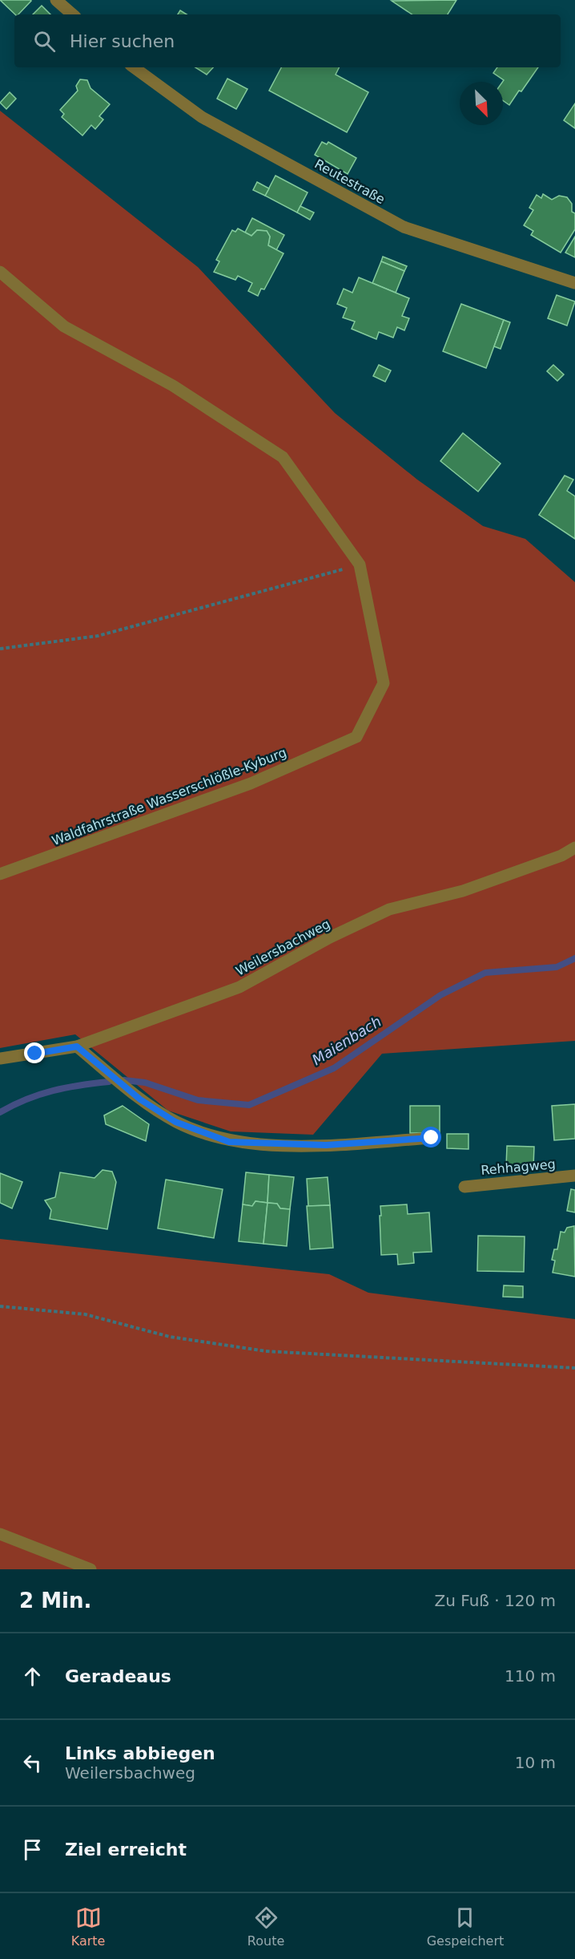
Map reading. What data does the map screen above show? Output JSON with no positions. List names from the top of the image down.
{
  "streets": {
    "street": [
      "Reutestraße",
      "Waldfahrstraße Wasserschlößle-Kyburg",
      "Weilersbachweg",
      "Rehhagweg"
    ]
  },
  "water": ["Maienbach"],
  "north": "bottom right",
  "page": {
    "search": "Hier suchen",
    "heading": ["2 Min.", "Zu Fuß · 120 m"],
    "list": [
      ["Geradeaus", "110 m"],
      ["Links abbiegen", "Weilersbachweg", "10 m"],
      "Ziel erreicht"
    ],
    "nav": ["Karte", "Route", "Gespeichert"]
  }
}
